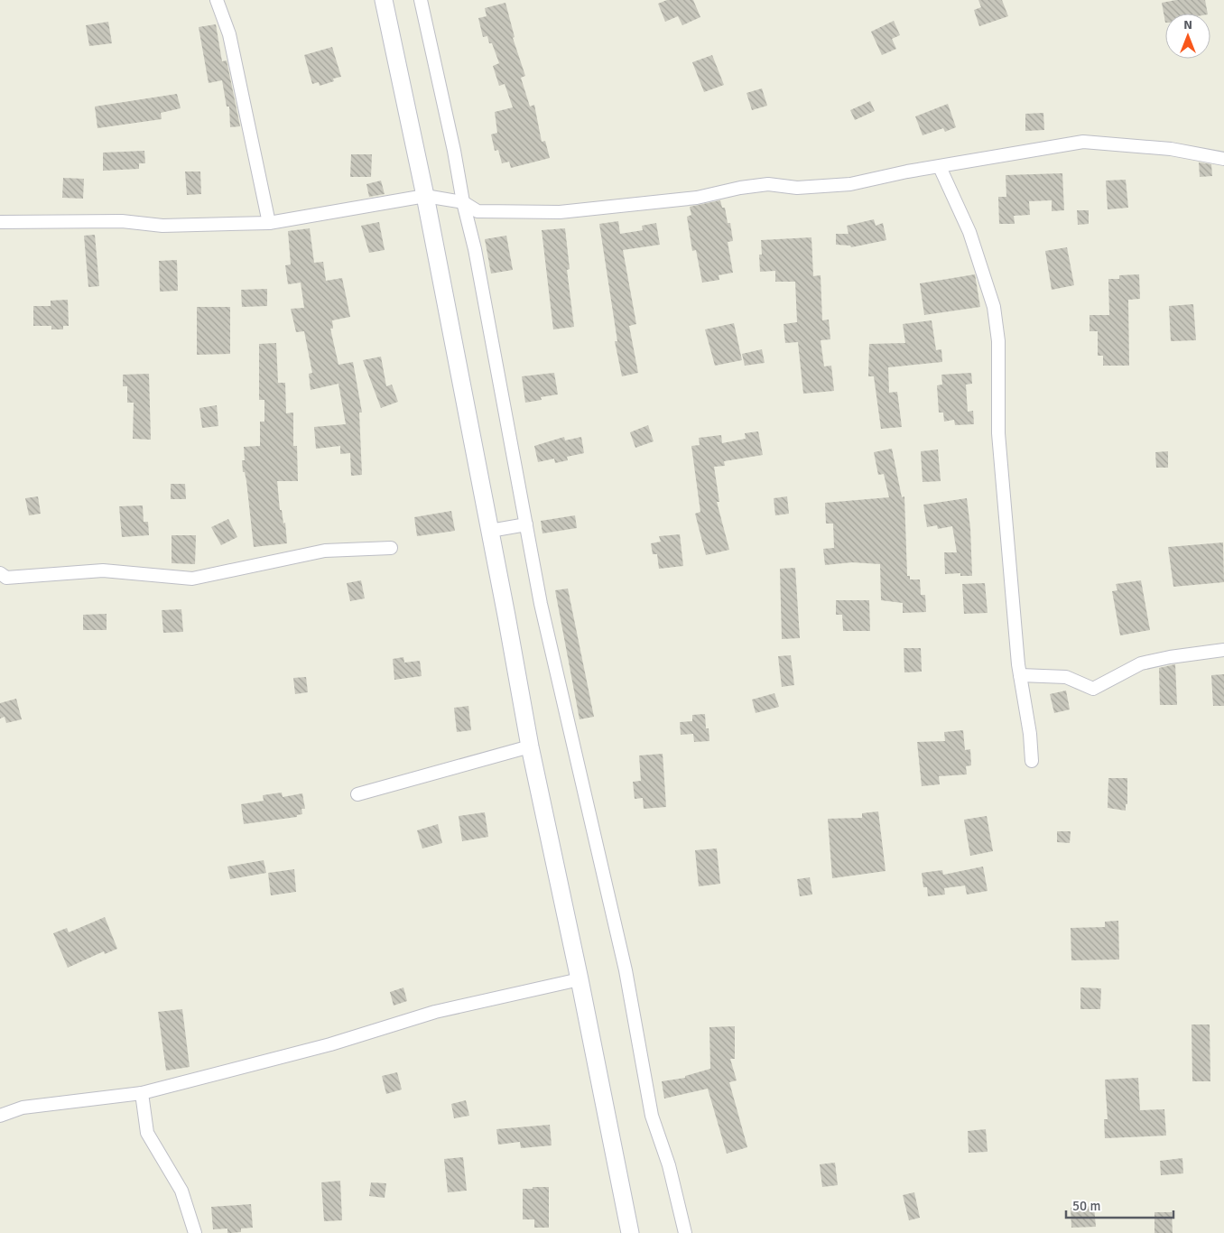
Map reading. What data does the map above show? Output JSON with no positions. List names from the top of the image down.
{
  "scale_bar": "50 m",
  "north": "top"
}
